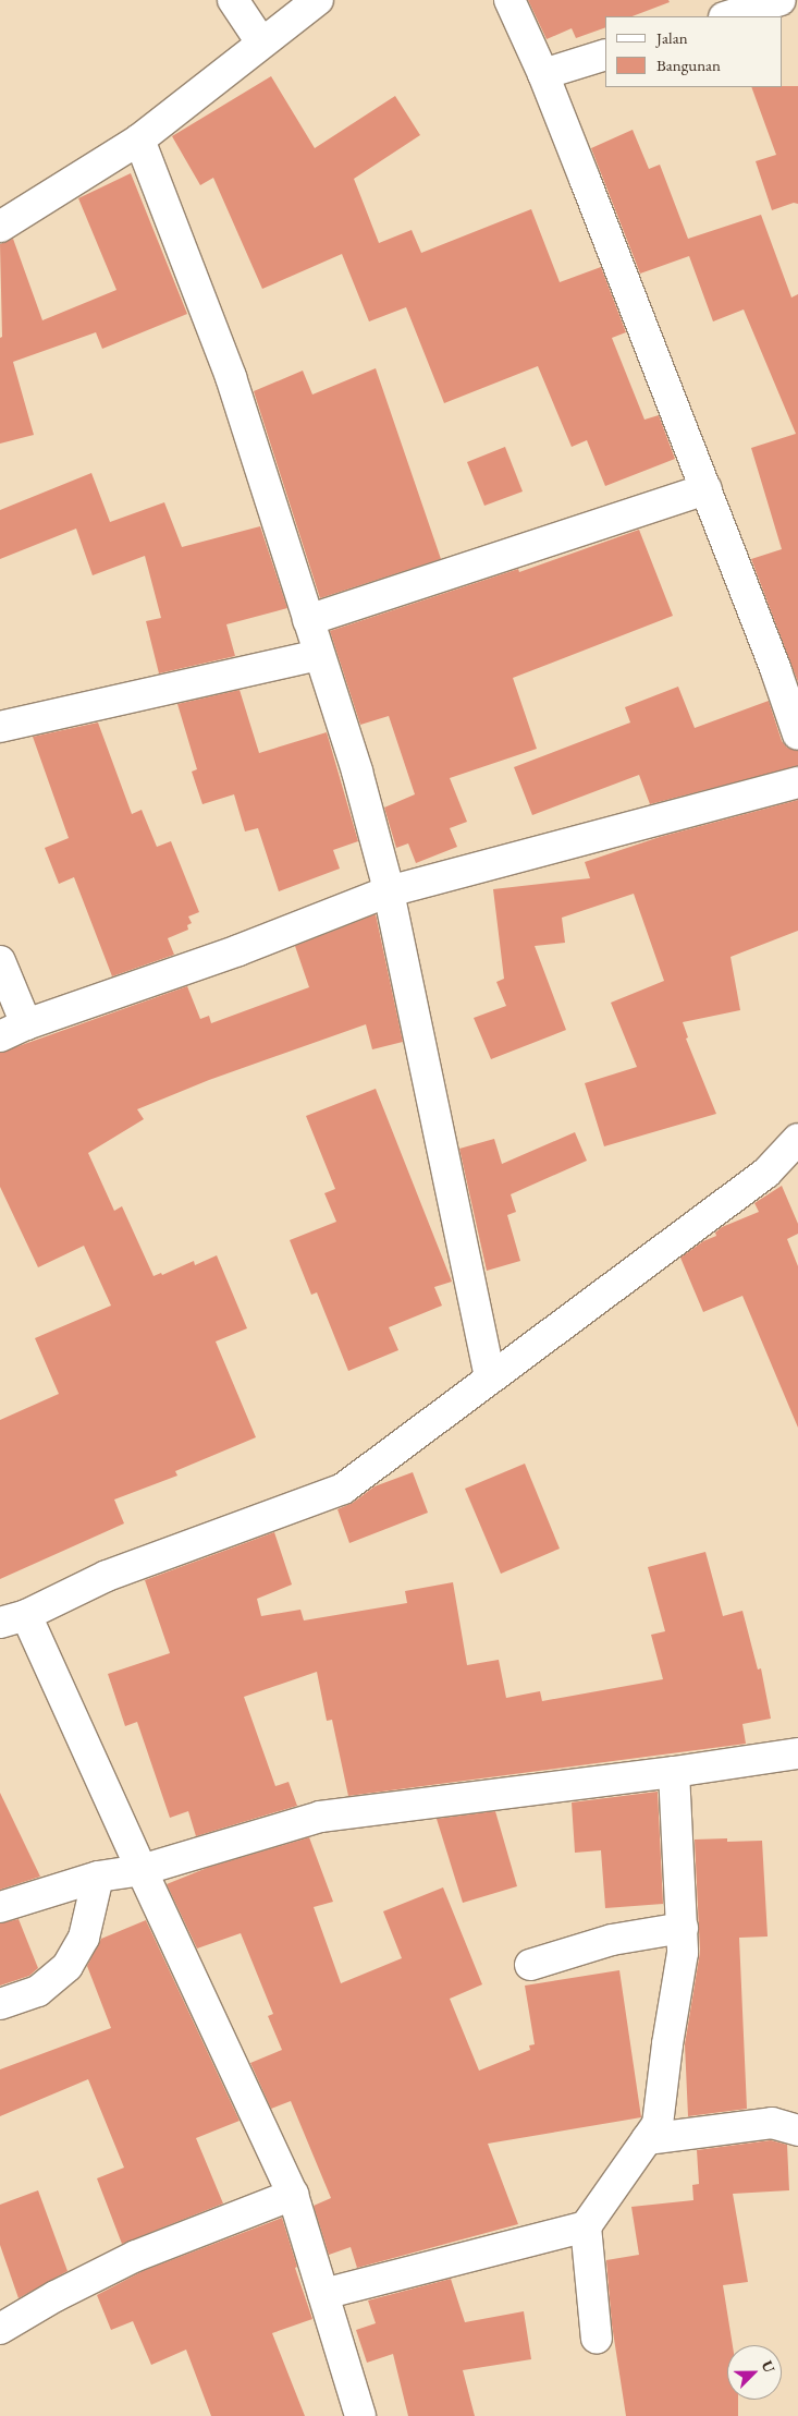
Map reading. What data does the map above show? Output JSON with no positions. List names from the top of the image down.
{
  "legend": ["Jalan", "Bangunan"],
  "north": "top right"
}
